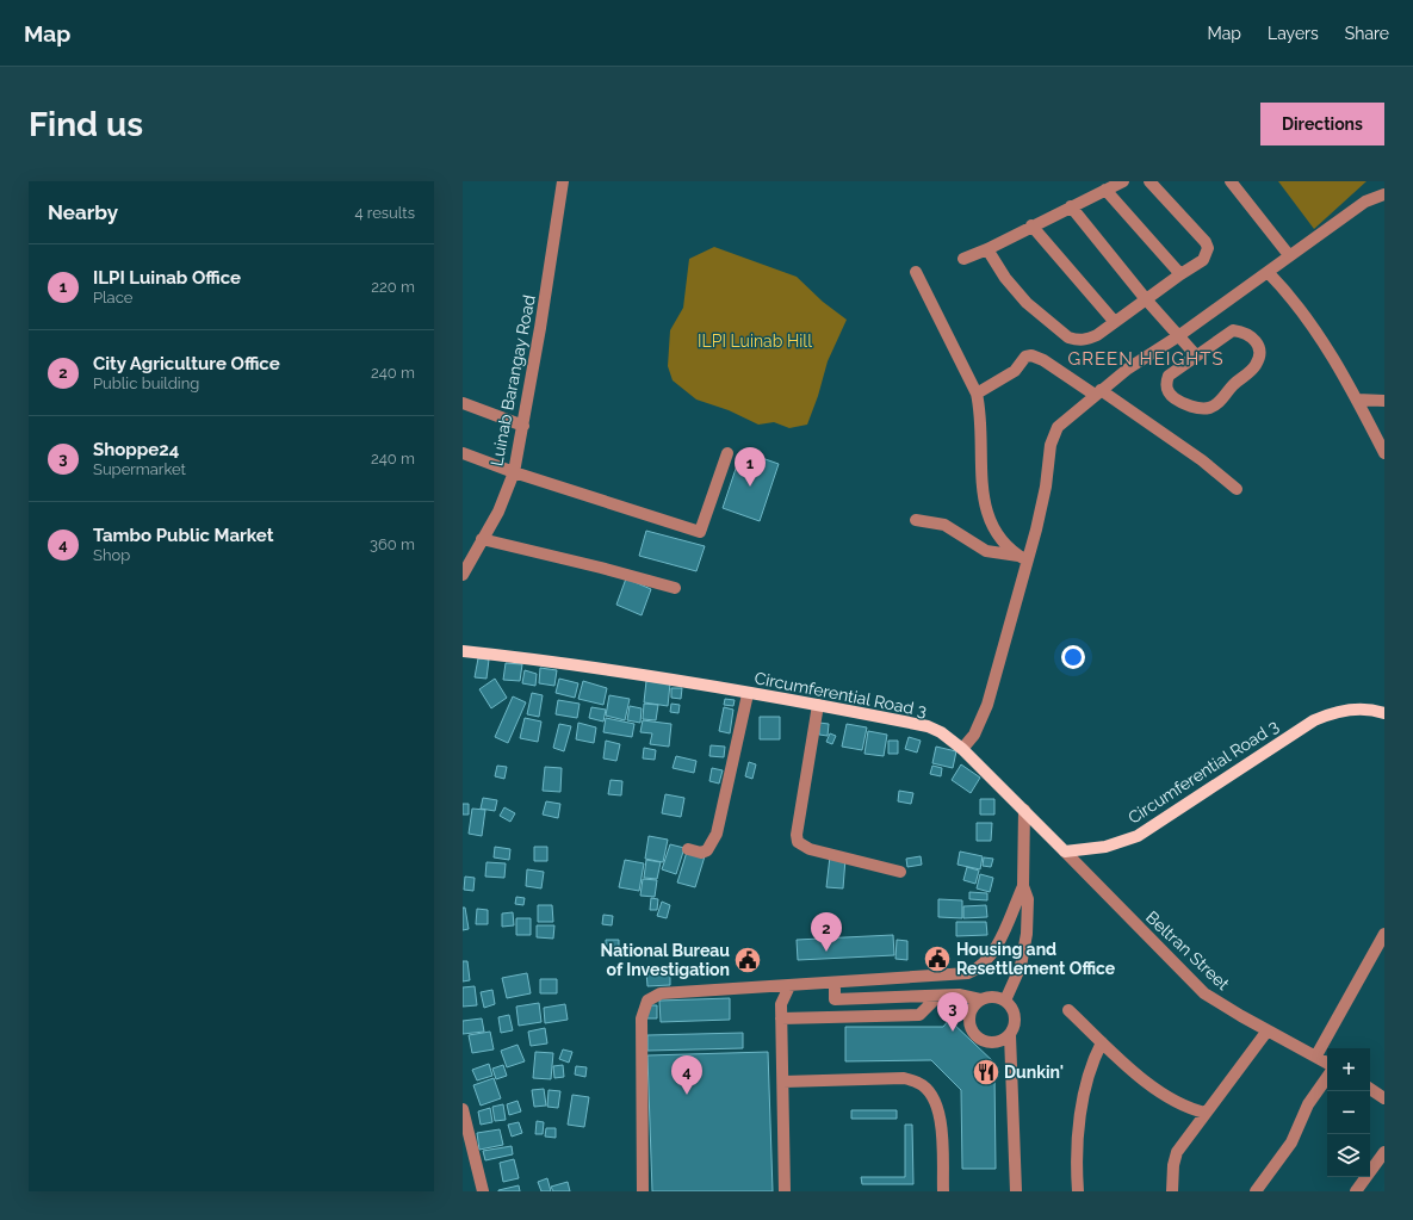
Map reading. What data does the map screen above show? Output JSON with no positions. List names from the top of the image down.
{
  "streets": {
    "main road": ["Circumferential Road 3"],
    "street": ["Luinab Barangay Road", "Beltran Street"]
  },
  "crossings": [
    ["Circumferential Road 3", "Beltran Street"]
  ],
  "districts": ["GREEN HEIGHTS"],
  "parks": ["ILPI Luinab Hill"],
  "places": {
    "public building": ["Housing and Resettlement Office", "National Bureau of Investigation"],
    "restaurant": ["Dunkin'"]
  },
  "page": {
    "header": "Map",
    "nav": ["Map", "Layers", "Share"],
    "buttons": "Directions",
    "title": "Find us",
    "heading": ["Nearby", "4 results"],
    "list": [
      {
        "mark": "1",
        "name": "ILPI Luinab Office",
        "note": "Place",
        "value": "220 m"
      },
      {
        "mark": "2",
        "name": "City Agriculture Office",
        "note": "Public building",
        "value": "240 m"
      },
      {
        "mark": "3",
        "name": "Shoppe24",
        "note": "Supermarket",
        "value": "240 m"
      },
      {
        "mark": "4",
        "name": "Tambo Public Market",
        "note": "Shop",
        "value": "360 m"
      }
    ],
    "pins": [
      "1",
      "2",
      "3",
      "4"
    ],
    "map_buttons": ["+", "−"]
  }
}
